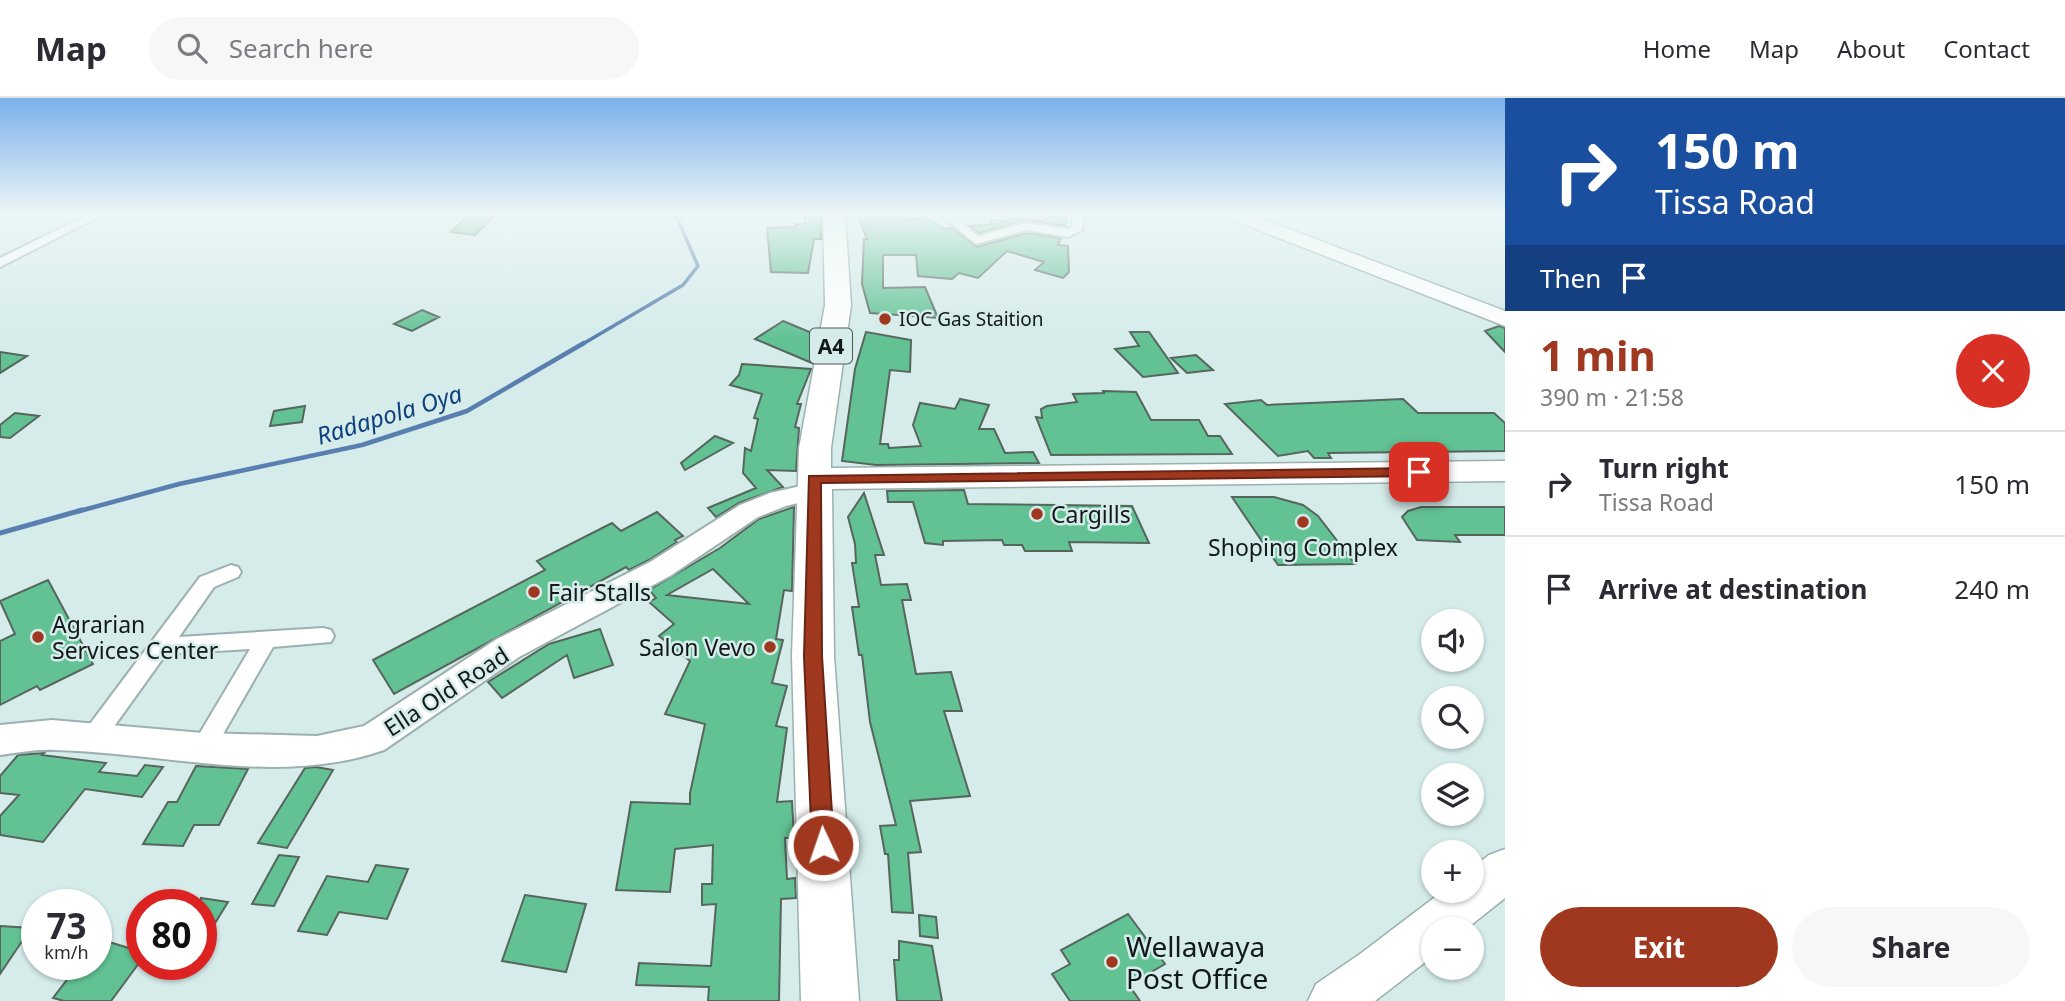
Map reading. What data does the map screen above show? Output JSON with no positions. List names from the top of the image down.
{
  "streets": {
    "highway": ["A4"],
    "main road": ["Ella Old Road"]
  },
  "crossings": [
    ["A4", "Ella Old Road"]
  ],
  "water": ["Radapola Oya"],
  "places": [
    "IOC Gas Staition",
    "Cargills",
    "Shoping Complex",
    "Fair Stalls",
    "Agrarian Services Center",
    "Salon Vevo",
    "Wellawaya Post Office"
  ],
  "page": {
    "header": "Map",
    "search": "Search here",
    "nav": [
      "Home",
      "Map",
      "About",
      "Contact"
    ],
    "turn": ["150 m", "Tissa Road"],
    "then": "Then",
    "heading": ["1 min", "390 m · 21:58"],
    "list": [
      {
        "name": "Turn right",
        "note": "Tissa Road",
        "value": "150 m"
      },
      {
        "name": "Arrive at destination",
        "value": "240 m"
      }
    ],
    "map_buttons": ["+", "−"],
    "speed": "73 km/h",
    "limit": "80",
    "buttons": ["Exit", "Share"]
  }
}
